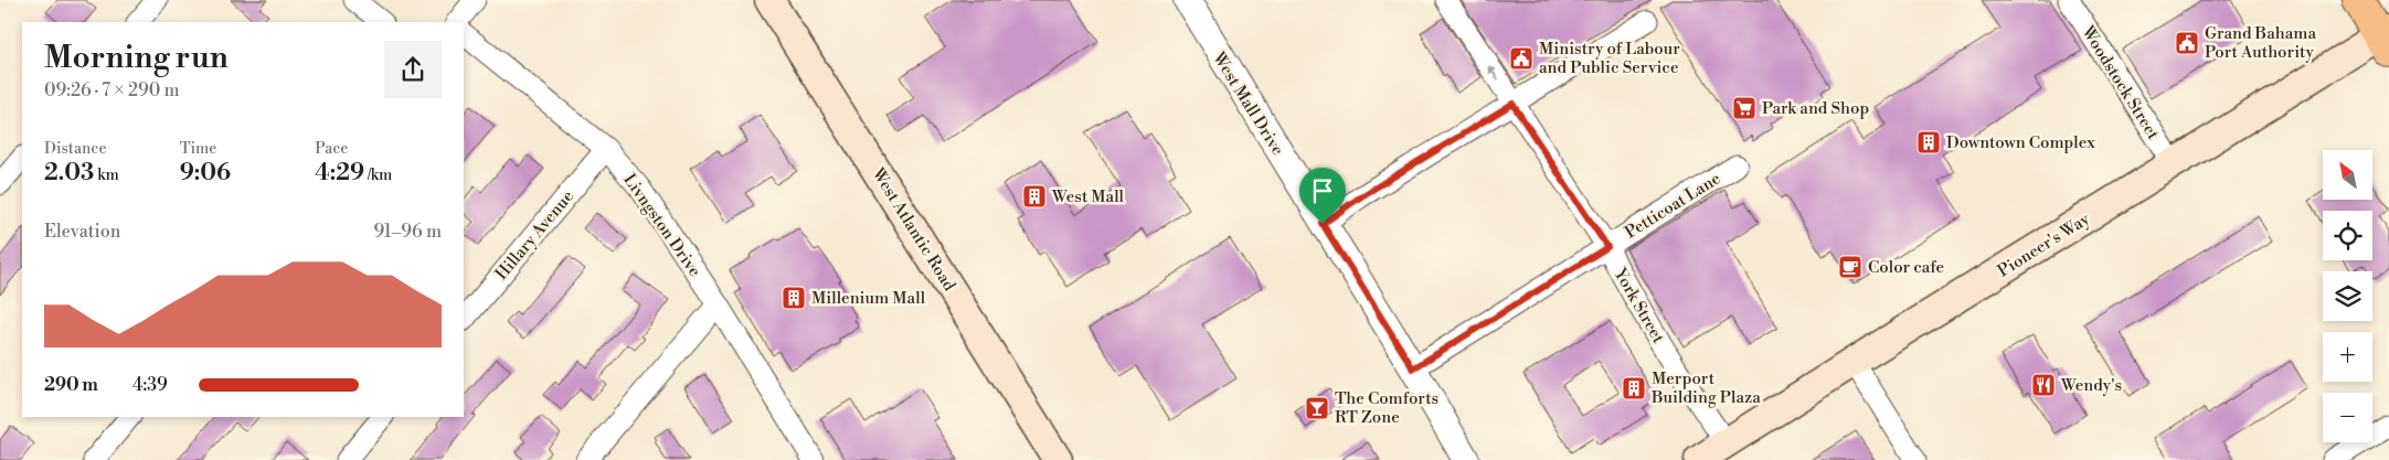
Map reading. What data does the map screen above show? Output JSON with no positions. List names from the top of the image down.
{
  "streets": {
    "main road": ["West Atlantic Road", "Pioneer's Way"],
    "street": [
      "Woodstock Street",
      "West Mall Drive",
      "Petticoat Lane",
      "Livngston Drive",
      "Hillary Avenue",
      "York Street"
    ]
  },
  "crossings": [
    ["Woodstock Street", "Pioneer's Way"],
    ["West Mall Drive", "Petticoat Lane"],
    ["Petticoat Lane", "York Street"],
    ["Livngston Drive", "Hillary Avenue"],
    ["Pioneer's Way", "York Street"]
  ],
  "places": {
    "public building": ["Grand Bahama Port Authority", "Ministry of Labour and Public Service"],
    "supermarket": ["Park and Shop"],
    "building": [
      "Downtown Complex",
      "West Mall",
      "Millenium Mall",
      "Merport Building Plaza"
    ],
    "cafe": ["Color cafe"],
    "restaurant": ["Wendy's"],
    "bar": ["The Comforts RT Zone"]
  },
  "north": "top left",
  "page": {
    "heading": ["Morning run", "09:26 · 7 × 290 m"],
    "stats": [
      ["Distance", "2.03 km"],
      ["Time", "9:06"],
      ["Pace", "4:29 /km"]
    ],
    "map_buttons": ["+", "−"],
    "chart": ["Elevation", "91–96 m"],
    "list": [
      {
        "name": "290 m",
        "note": "4:39"
      }
    ]
  }
}
